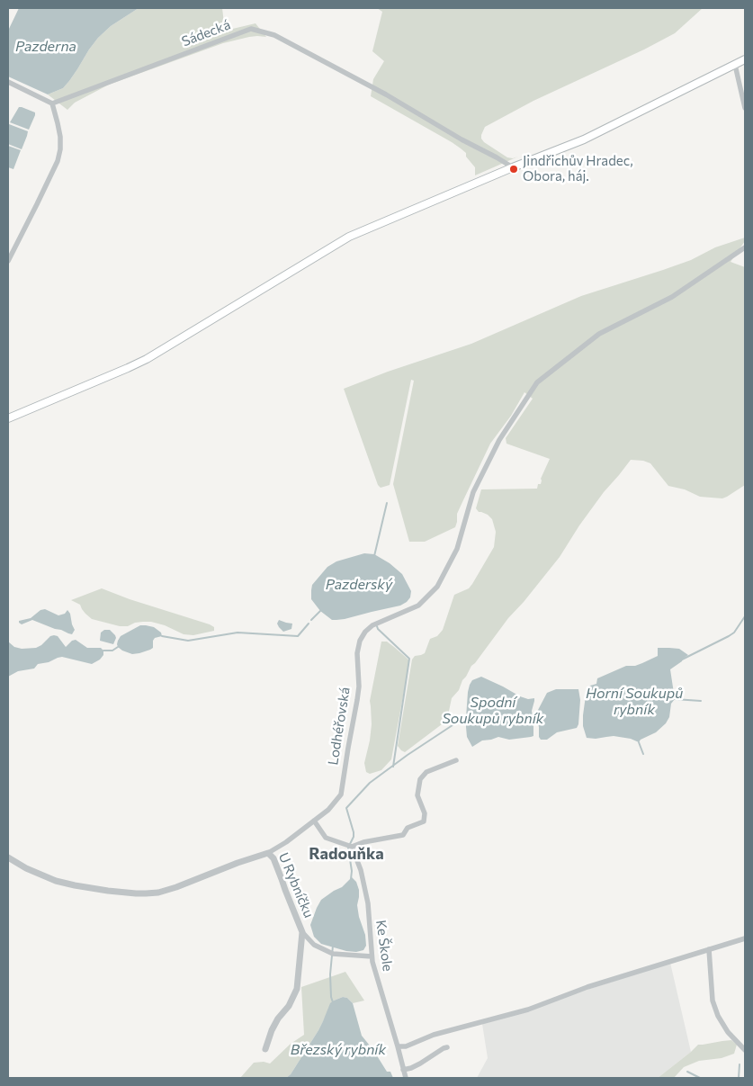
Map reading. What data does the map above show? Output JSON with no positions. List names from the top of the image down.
{
  "streets": {
    "street": [
      "Sádecká",
      "Lodhéřovská",
      "U Rybníčku",
      "Ke Škole"
    ]
  },
  "crossings": [
    ["Lodhéřovská", "U Rybníčku"],
    ["U Rybníčku", "Ke Škole"]
  ],
  "districts": ["Radouňka"],
  "water": [
    "Pazderna",
    "Pazderský",
    "Horní Soukupů rybník",
    "Spodní Soukupů rybník",
    "Březský rybník"
  ],
  "places": ["Jindřichův Hradec, Obora, háj."]
}
